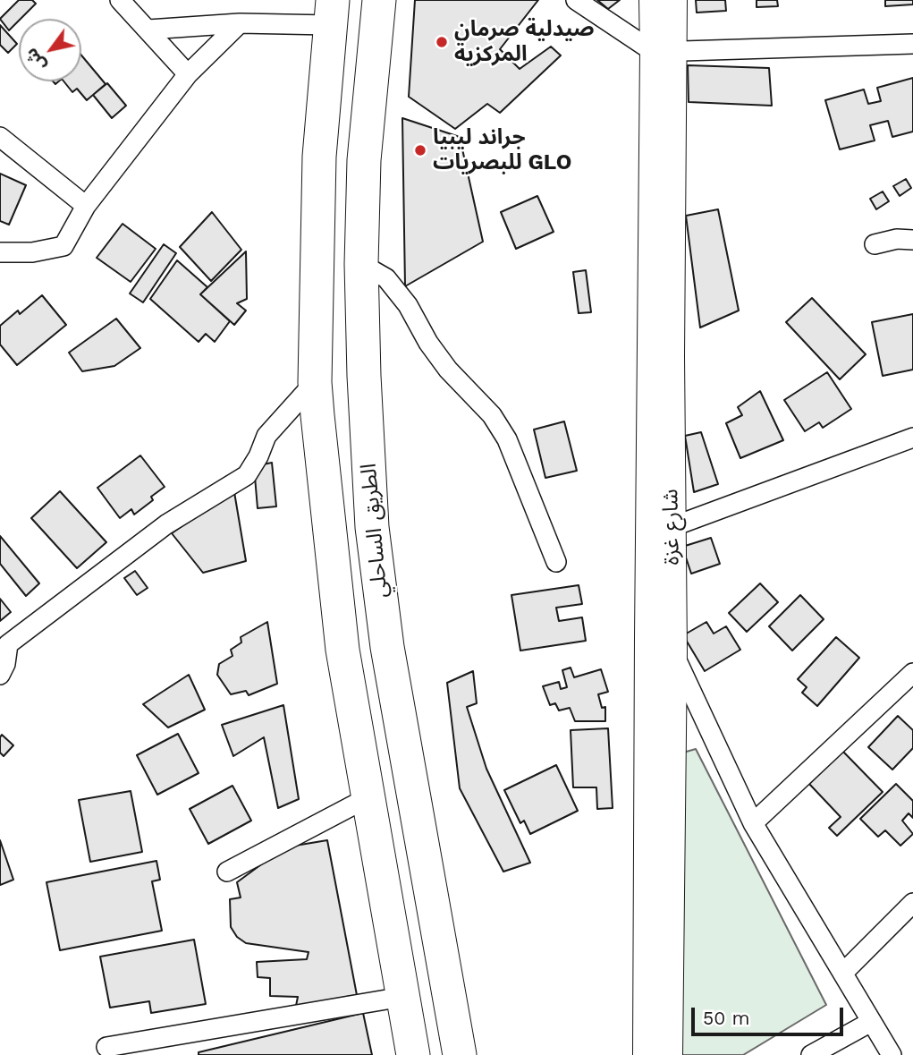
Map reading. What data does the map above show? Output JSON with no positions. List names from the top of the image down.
{
  "streets": {
    "highway": ["الطريق الساحلي"],
    "street": ["شارع غزة"]
  },
  "places": ["صيدلية صرمان المركزية", "جراند ليبيا للبصريات GLO"],
  "scale_bar": "50 m",
  "north": "bottom left"
}
